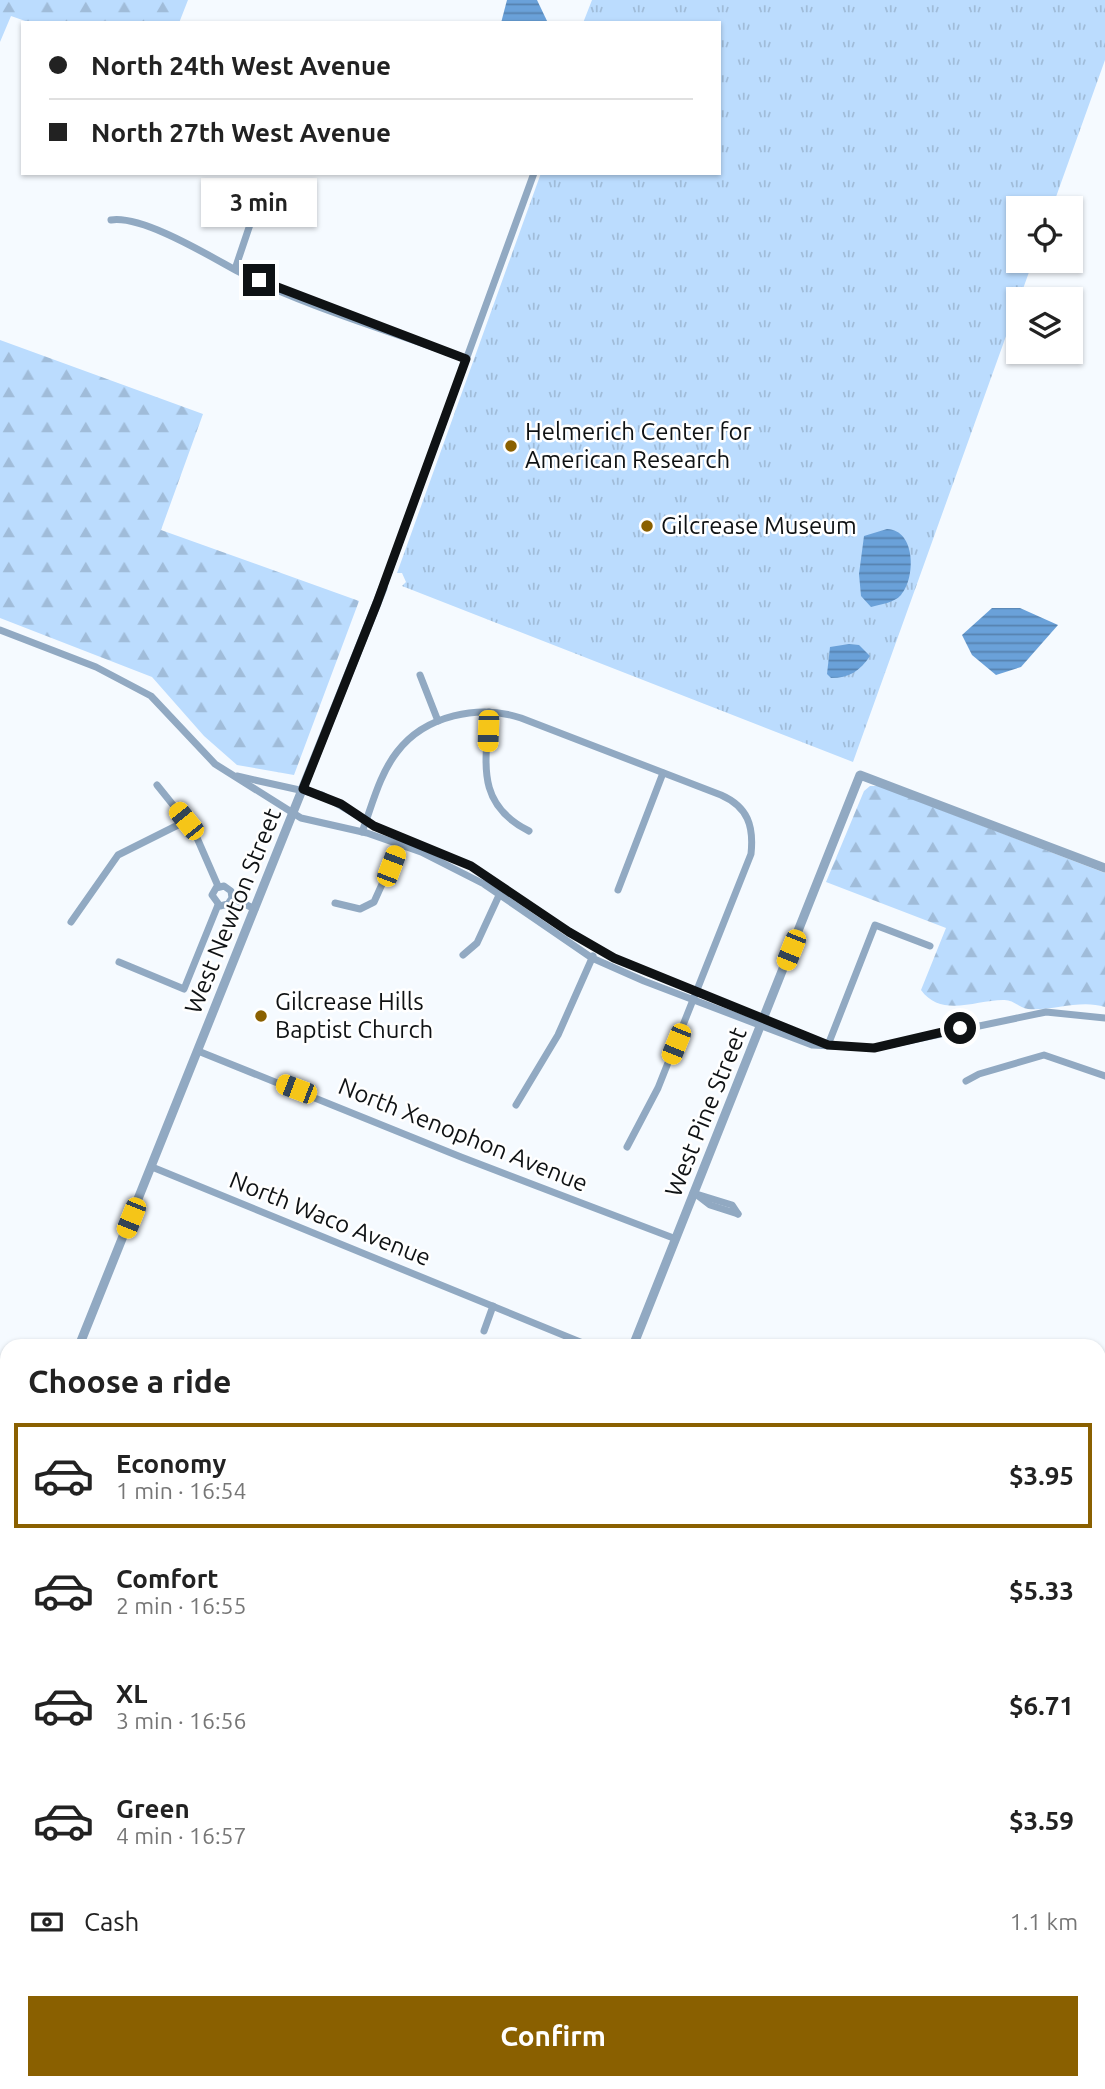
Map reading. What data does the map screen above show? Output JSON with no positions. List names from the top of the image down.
{
  "streets": {
    "street": [
      "West Newton Street",
      "West Pine Street",
      "North Xenophon Avenue",
      "North Waco Avenue"
    ]
  },
  "crossings": [
    ["West Newton Street", "North Xenophon Avenue"],
    ["West Newton Street", "North Waco Avenue"],
    ["West Pine Street", "North Xenophon Avenue"]
  ],
  "places": ["Helmerich Center for American Research", "Gilcrease Museum", "Gilcrease Hills Baptist Church"],
  "page": {
    "banner": ["North 24th West Avenue", "North 27th West Avenue"],
    "bubble": "3 min",
    "heading": "Choose a ride",
    "list": [
      {
        "name": "Economy",
        "note": "1 min · 16:54",
        "value": "$3.95"
      },
      {
        "name": "Comfort",
        "note": "2 min · 16:55",
        "value": "$5.33"
      },
      {
        "name": "XL",
        "note": "3 min · 16:56",
        "value": "$6.71"
      },
      {
        "name": "Green",
        "note": "4 min · 16:57",
        "value": "$3.59"
      }
    ],
    "pay": ["Cash", "1.1 km"],
    "buttons": "Confirm"
  }
}
